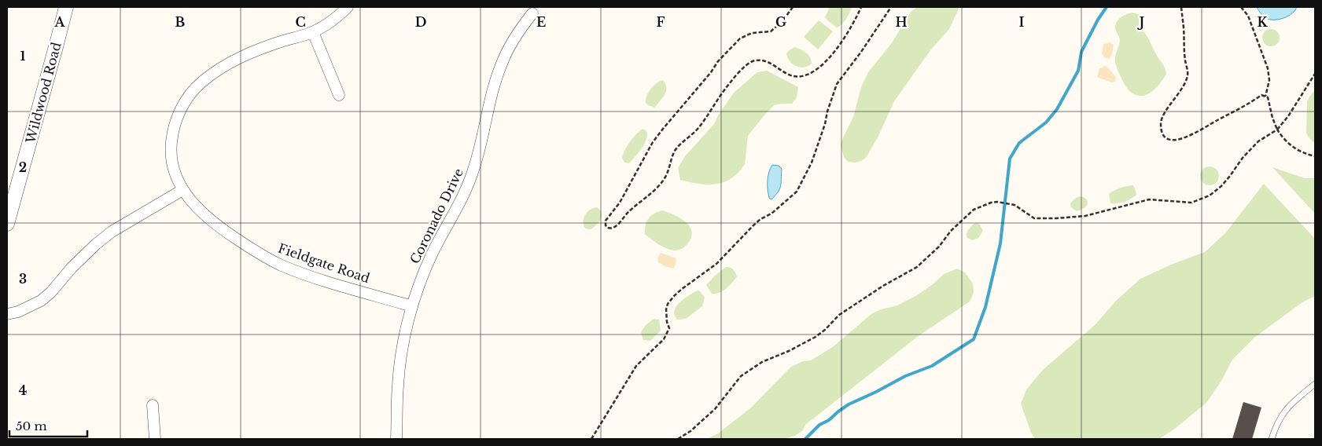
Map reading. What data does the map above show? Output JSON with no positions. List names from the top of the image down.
{
  "streets": {
    "street": ["Wildwood Road", "Coronado Drive", "Fieldgate Road"]
  },
  "crossings": [
    ["Coronado Drive", "Fieldgate Road"]
  ],
  "scale_bar": "50 m",
  "grid": {
    "columns": [
      "A",
      "B",
      "C",
      "D",
      "E",
      "F",
      "G",
      "H",
      "I",
      "J",
      "K"
    ],
    "rows": [
      "1",
      "2",
      "3",
      "4"
    ]
  }
}
